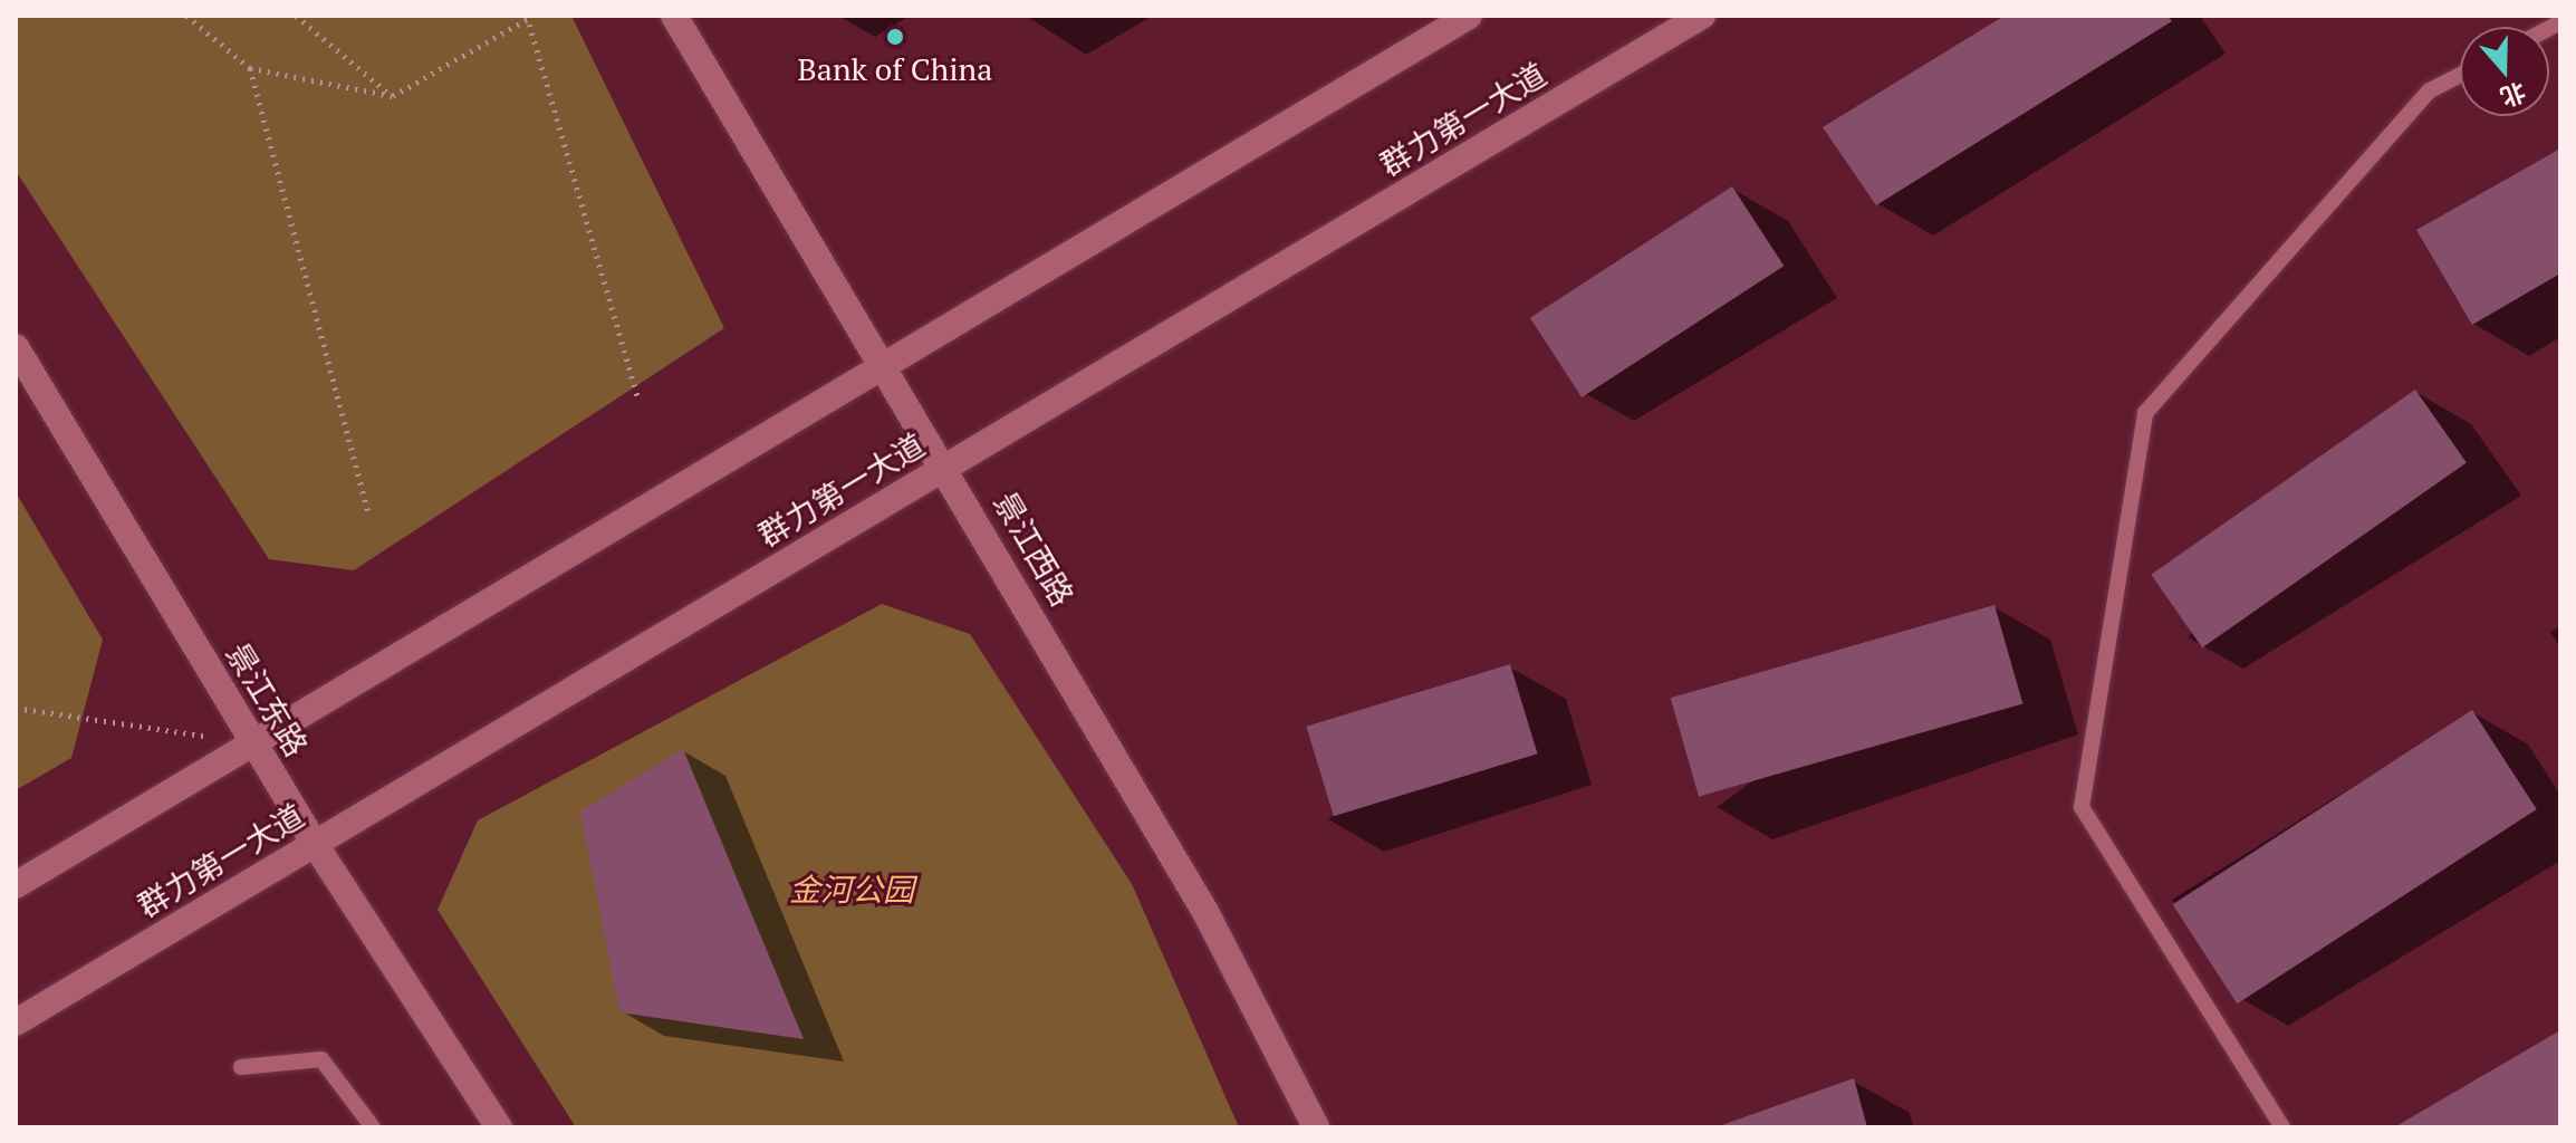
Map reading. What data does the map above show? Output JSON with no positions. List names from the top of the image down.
{
  "streets": {
    "main road": ["群力第一大道", "景江西路", "景江东路"]
  },
  "crossings": [
    ["群力第一大道", "景江西路"],
    ["群力第一大道", "景江东路"]
  ],
  "parks": ["金河公园"],
  "places": ["Bank of China"],
  "north": "bottom"
}
